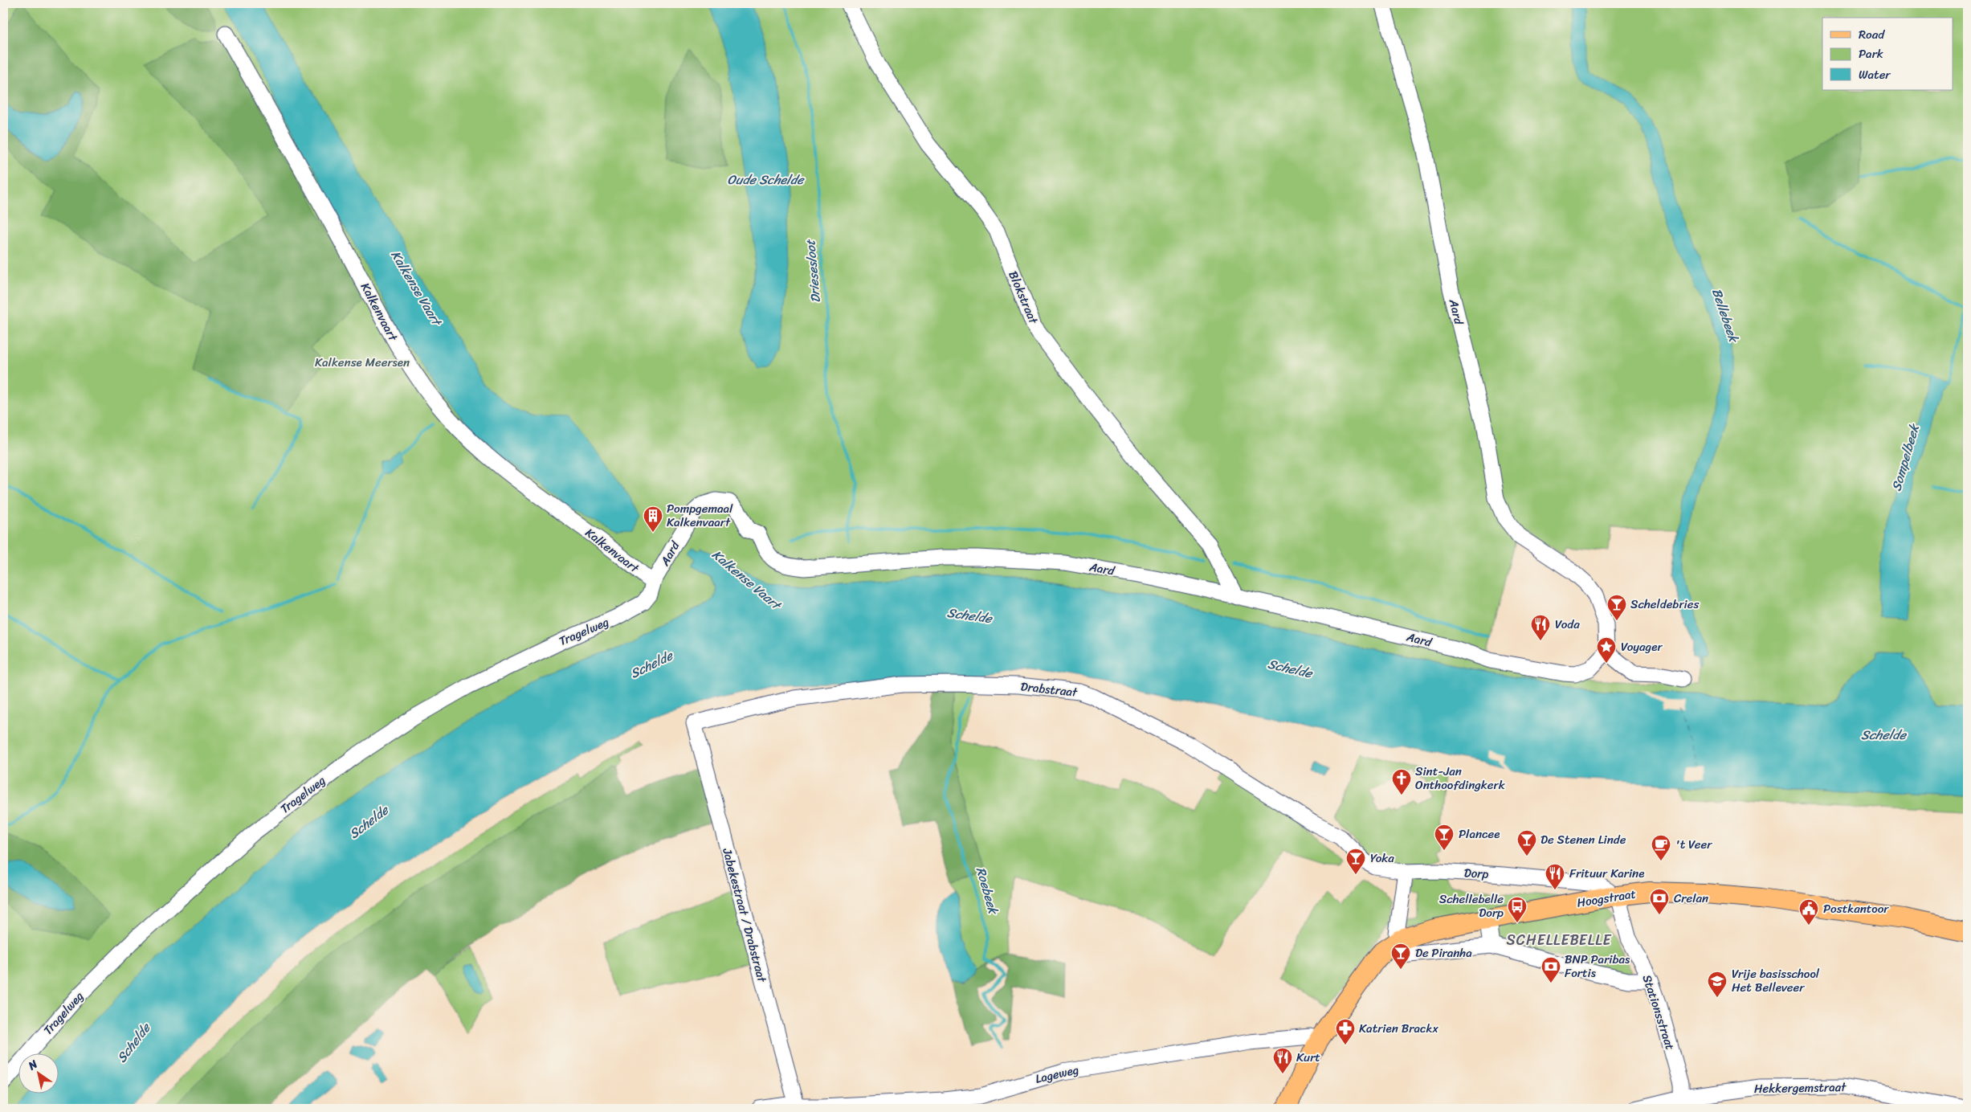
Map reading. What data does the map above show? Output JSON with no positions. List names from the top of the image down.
{
  "streets": {
    "main road": ["Hoogstraat"],
    "street": [
      "Blokstraat",
      "Kalkenvaart",
      "Aard",
      "Tragelweg",
      "Drabstraat",
      "Dorp",
      "Jabekestraat / Drabstraat",
      "Stationsstraat",
      "Lageweg",
      "Hekkergemstraat"
    ]
  },
  "crossings": [
    ["Blokstraat", "Aard"],
    ["Kalkenvaart", "Aard"],
    ["Kalkenvaart", "Tragelweg"],
    ["Aard", "Tragelweg"],
    ["Drabstraat", "Dorp"],
    ["Drabstraat", "Jabekestraat / Drabstraat"],
    ["Dorp", "Hoogstraat"],
    ["Dorp", "Stationsstraat"],
    ["Hoogstraat", "Stationsstraat"],
    ["Hoogstraat", "Lageweg"],
    ["Jabekestraat / Drabstraat", "Lageweg"],
    ["Stationsstraat", "Hekkergemstraat"]
  ],
  "districts": ["SCHELLEBELLE"],
  "water": [
    "Oude Schelde",
    "Driesesloot",
    "Kalkense Vaart",
    "Bellebeek",
    "Sompelbeek",
    "Schelde",
    "Roebeek"
  ],
  "parks": ["Kalkense Meersen"],
  "places": {
    "building": ["Pompgemaal Kalkenvaart"],
    "bar": [
      "Scheldebries",
      "Plancee",
      "De Stenen Linde",
      "Yoka",
      "De Piranha"
    ],
    "restaurant": ["Voda", "Frituur Karine", "Kurt"],
    "place": ["Voyager"],
    "church": ["Sint-Jan Onthoofdingkerk"],
    "cafe": ["'t Veer"],
    "bank": ["Crelan", "BNP Paribas Fortis"],
    "bus stop": ["Schellebelle Dorp"],
    "public building": ["Postkantoor"],
    "school or university": ["Vrije basisschool Het Belleveer"],
    "pharmacy": ["Katrien Brackx"]
  },
  "legend": ["Road", "Park", "Water"],
  "north": "top left"
}
